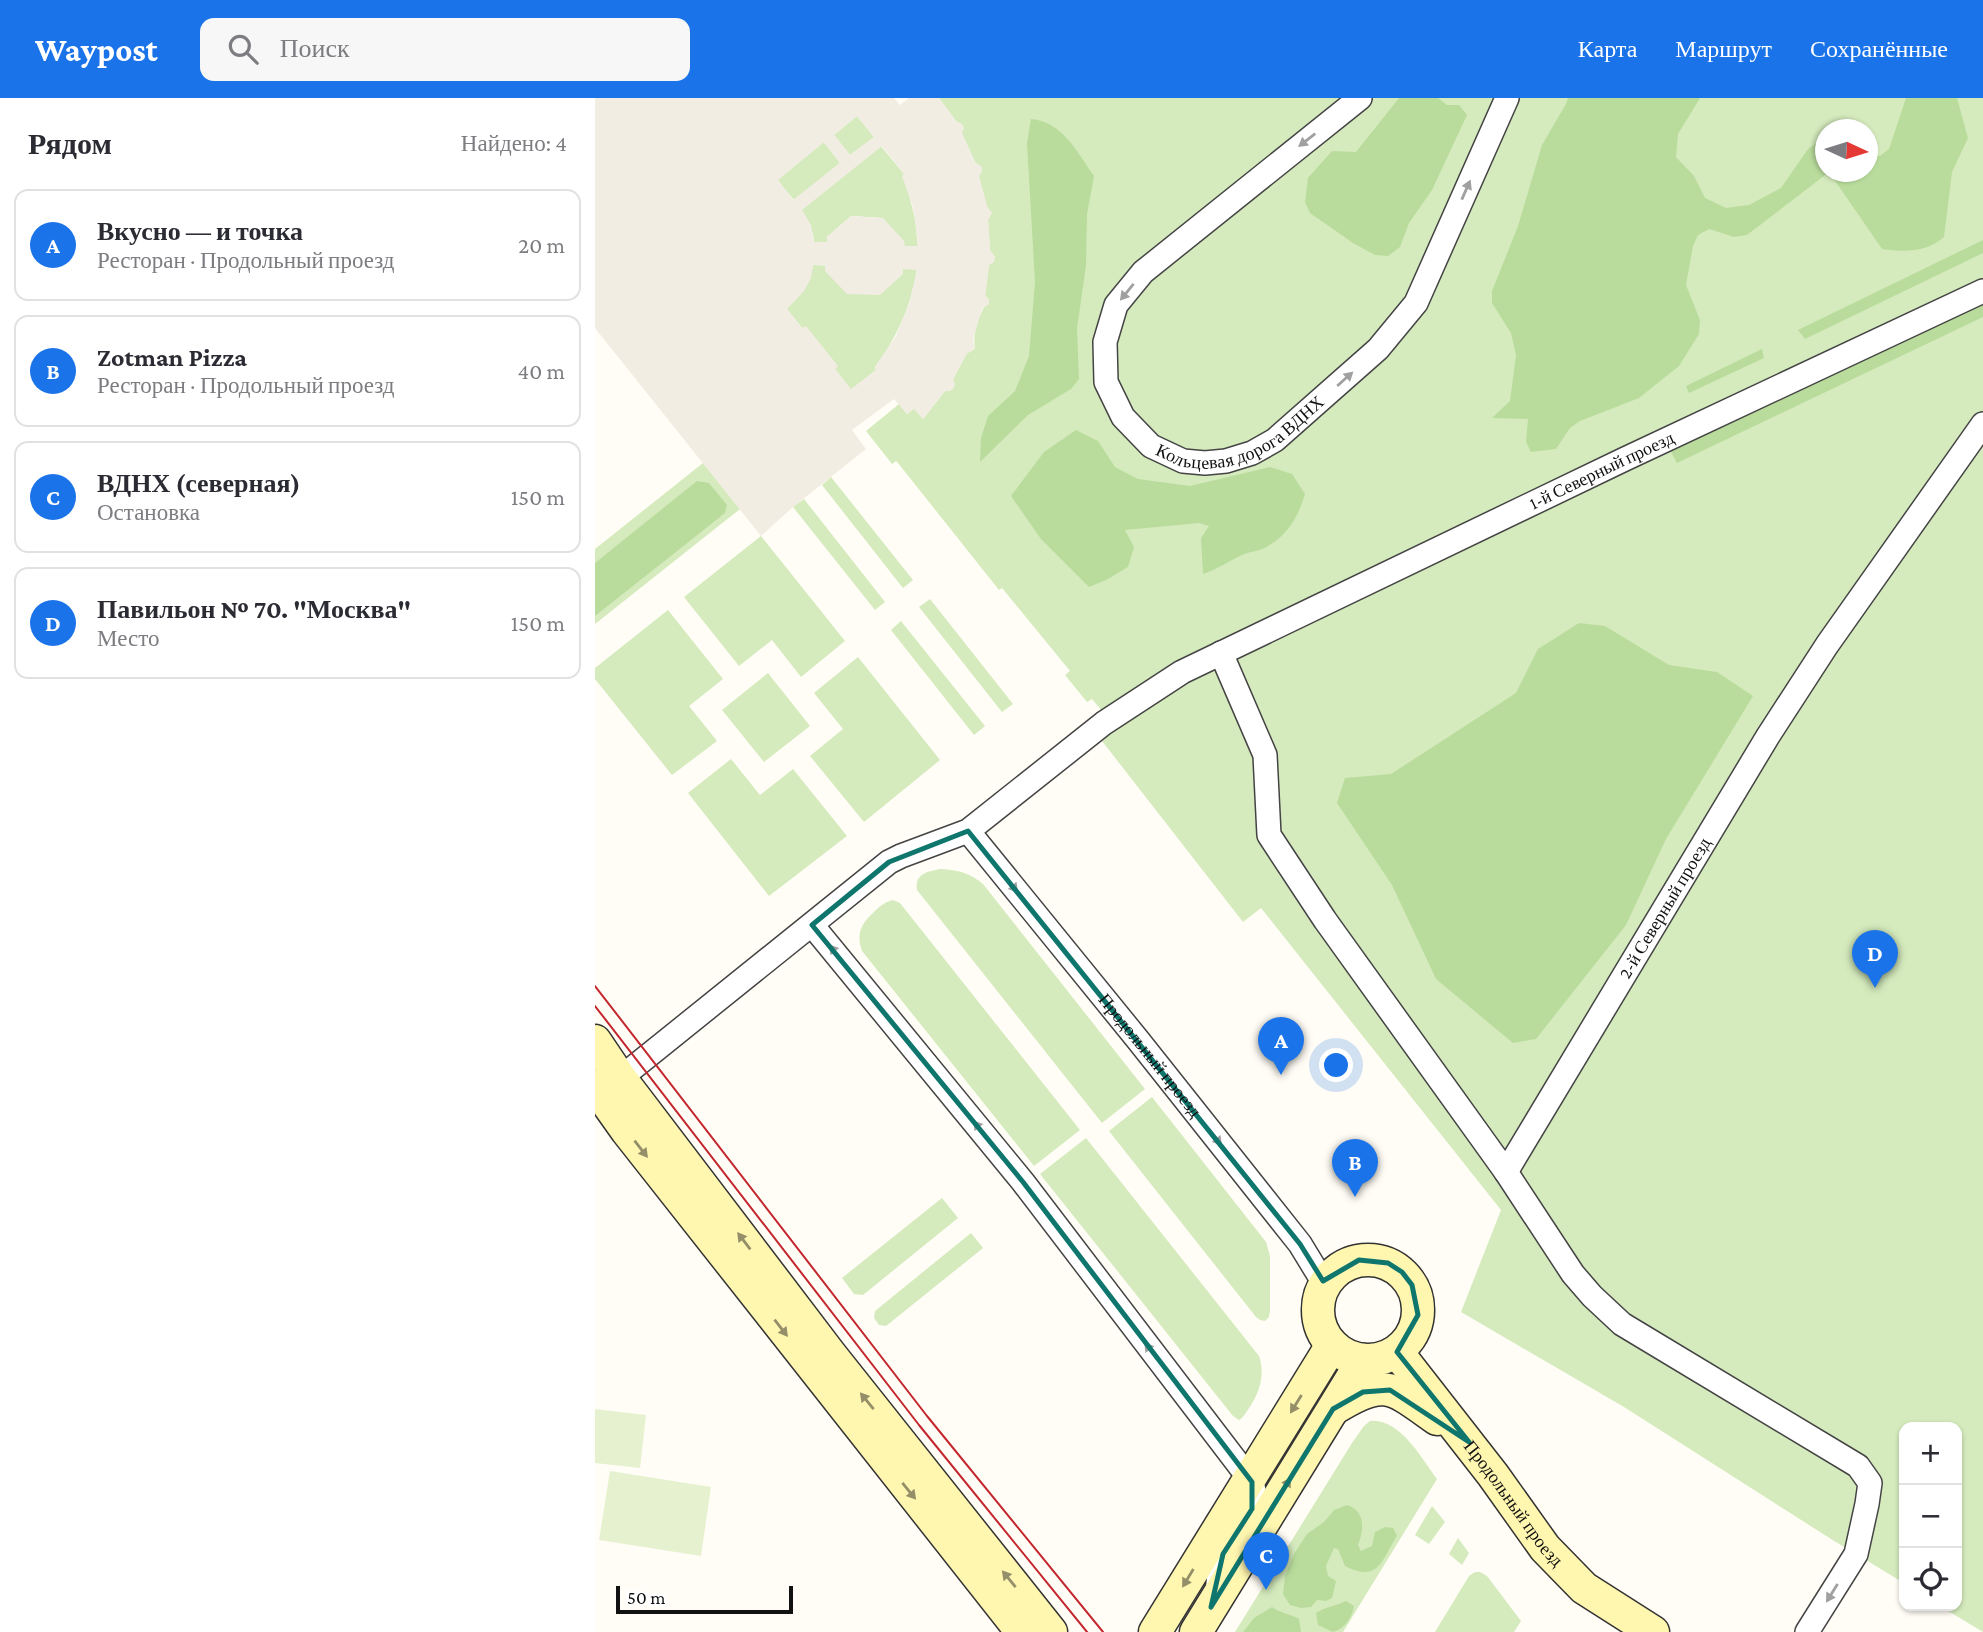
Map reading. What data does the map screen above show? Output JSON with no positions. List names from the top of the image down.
{
  "streets": {
    "main road": ["Продольный проезд"],
    "street": ["Кольцевая дорога ВДНХ", "1-й Северный проезд", "2-й Северный проезд"]
  },
  "crossings": [
    ["1-й Северный проезд", "Продольный проезд"]
  ],
  "scale_bar": "50 m",
  "north": "right",
  "page": {
    "header": "Waypost",
    "search": "Поиск",
    "nav": ["Карта", "Маршрут", "Сохранённые"],
    "heading": ["Рядом", "Найдено: 4"],
    "list": [
      {
        "mark": "A",
        "name": "Вкусно — и точка",
        "note": "Ресторан · Продольный проезд",
        "value": "20 m"
      },
      {
        "mark": "B",
        "name": "Zotman Pizza",
        "note": "Ресторан · Продольный проезд",
        "value": "40 m"
      },
      {
        "mark": "C",
        "name": "ВДНХ (северная)",
        "note": "Остановка",
        "value": "150 m"
      },
      {
        "mark": "D",
        "name": "Павильон № 70. \"Москва\"",
        "note": "Место",
        "value": "150 m"
      }
    ],
    "pins": [
      "D",
      "A",
      "B",
      "C"
    ],
    "map_buttons": ["+", "−"],
    "scale": "50 m"
  }
}
